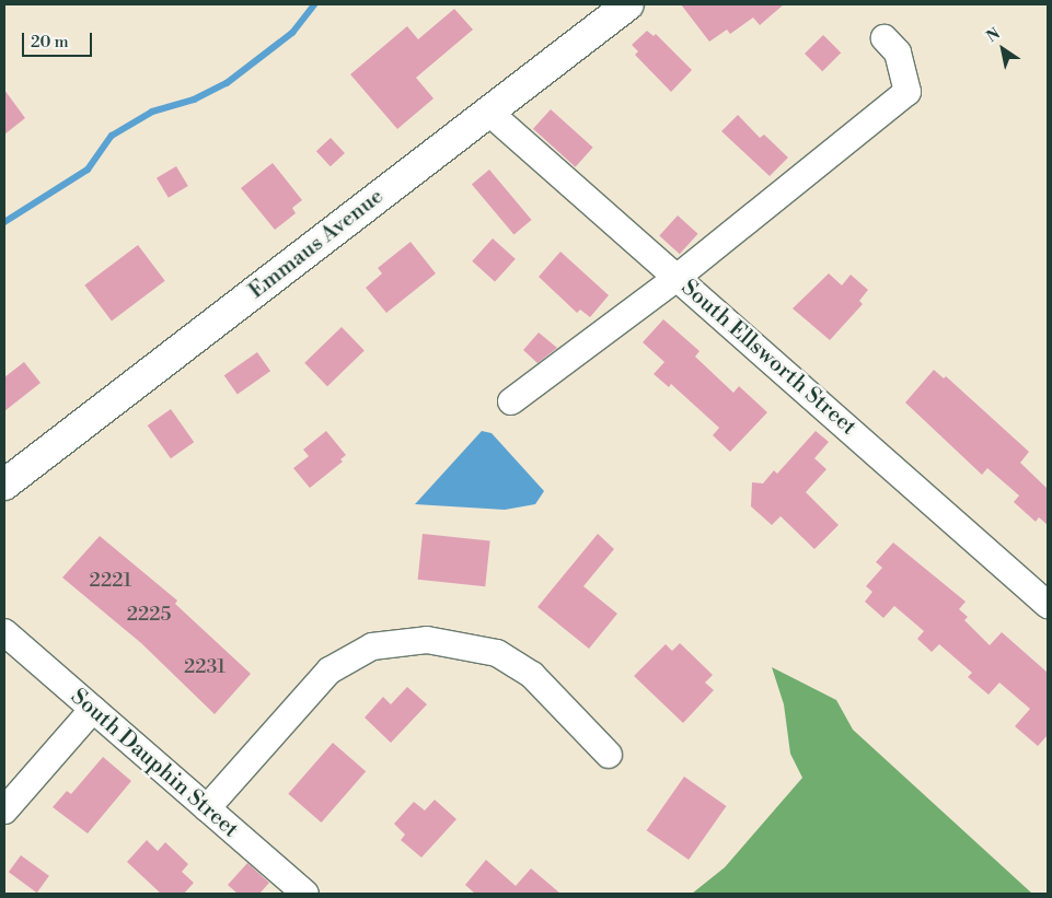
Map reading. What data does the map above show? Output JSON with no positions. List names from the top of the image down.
{
  "streets": {
    "main road": ["Emmaus Avenue"],
    "street": ["South Ellsworth Street", "South Dauphin Street"]
  },
  "crossings": [
    ["Emmaus Avenue", "South Ellsworth Street"]
  ],
  "house_numbers": ["2221", "2225", "2231"],
  "scale_bar": "20 m",
  "north": "top left"
}
